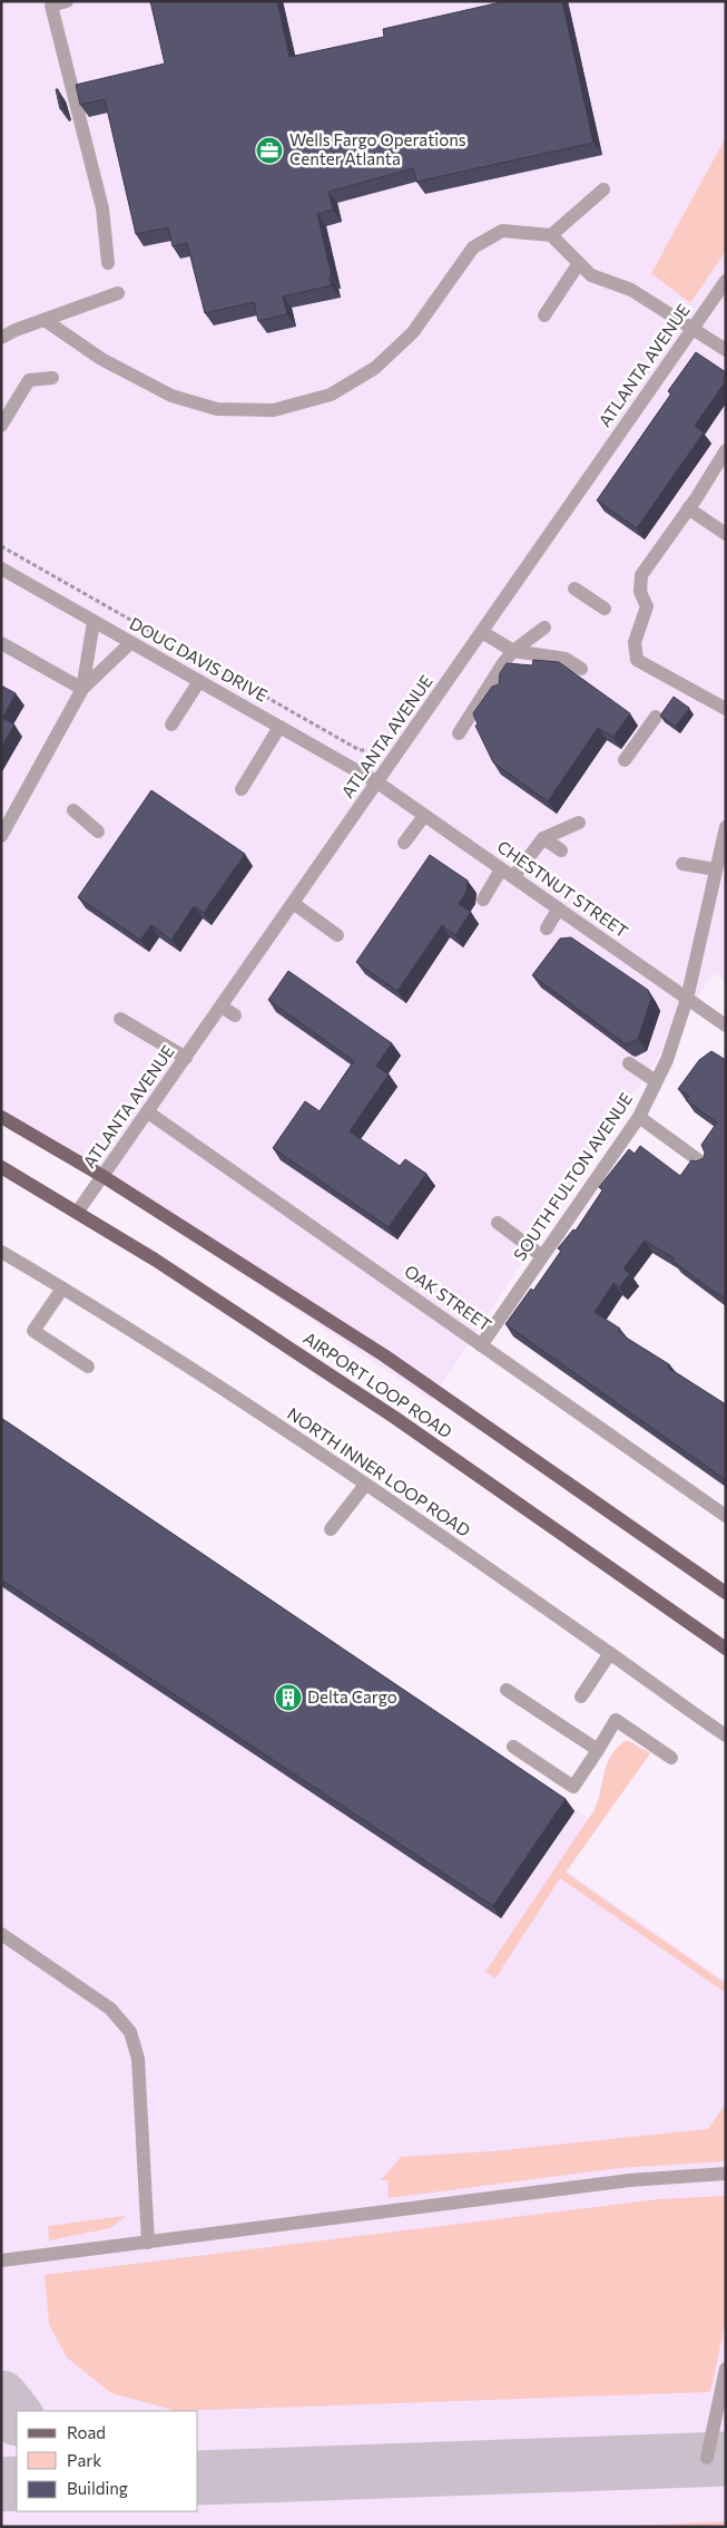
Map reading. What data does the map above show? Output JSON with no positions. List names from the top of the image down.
{
  "streets": {
    "main road": ["AIRPORT LOOP ROAD"],
    "street": [
      "ATLANTA AVENUE",
      "DOUG DAVIS DRIVE",
      "CHESTNUT STREET",
      "SOUTH FULTON AVENUE",
      "OAK STREET",
      "NORTH INNER LOOP ROAD"
    ]
  },
  "crossings": [
    ["ATLANTA AVENUE", "DOUG DAVIS DRIVE"],
    ["ATLANTA AVENUE", "CHESTNUT STREET"],
    ["ATLANTA AVENUE", "OAK STREET"],
    ["ATLANTA AVENUE", "AIRPORT LOOP ROAD"],
    ["DOUG DAVIS DRIVE", "CHESTNUT STREET"],
    ["CHESTNUT STREET", "SOUTH FULTON AVENUE"],
    ["SOUTH FULTON AVENUE", "OAK STREET"]
  ],
  "places": {
    "office": ["Wells Fargo Operations Center Atlanta"],
    "building": ["Delta Cargo"]
  },
  "legend": ["Road", "Park", "Building"]
}
